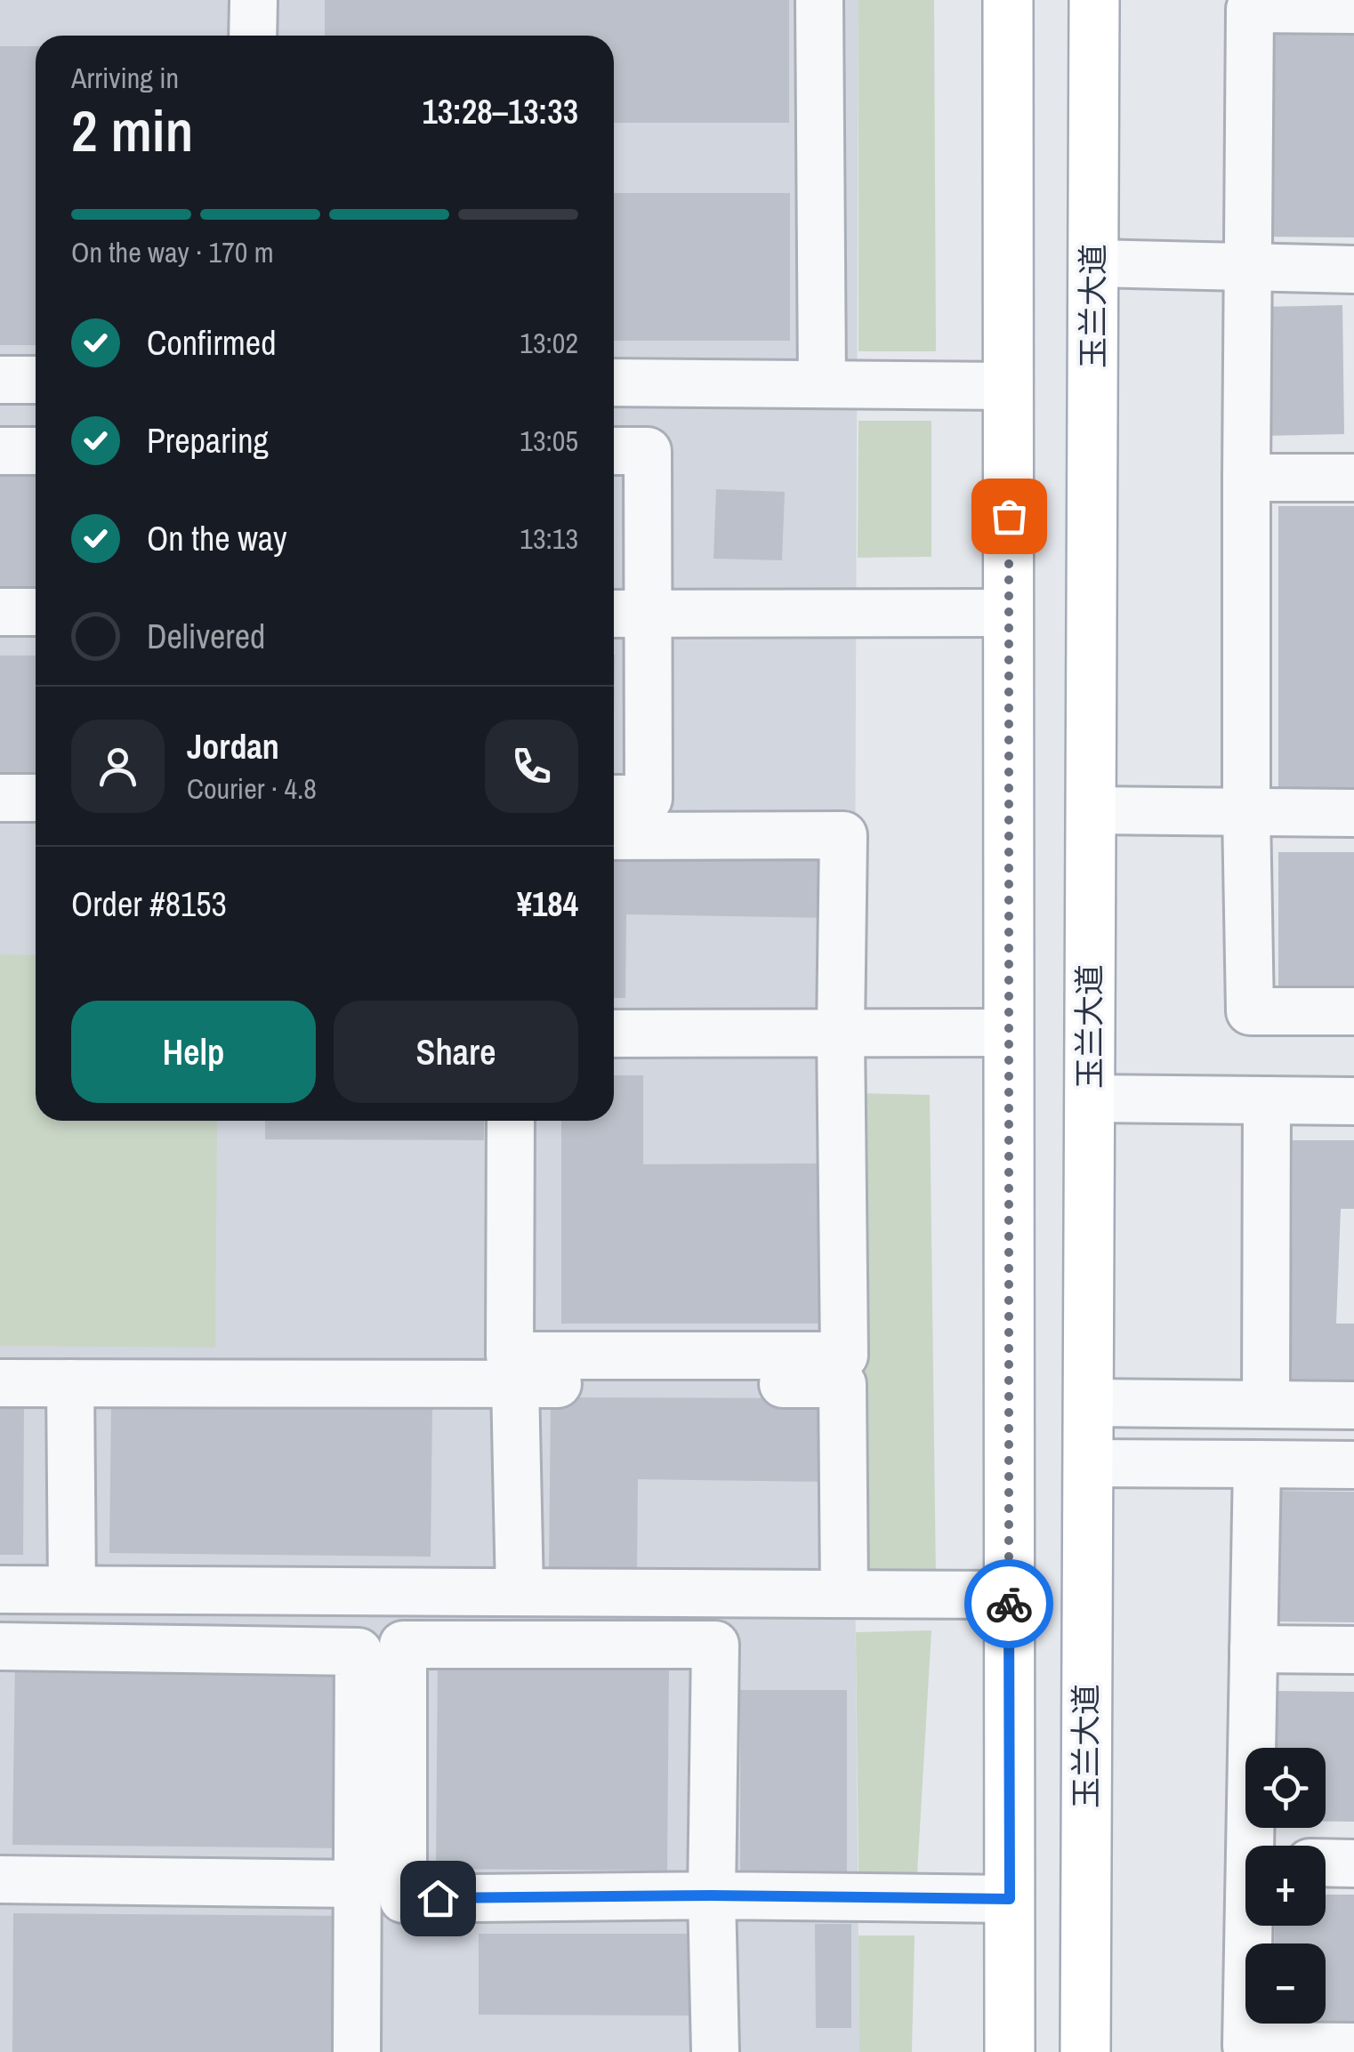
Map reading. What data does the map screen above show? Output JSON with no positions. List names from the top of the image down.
{
  "streets": {
    "main road": ["玉兰大道"]
  },
  "page": {
    "heading": ["2 min", "Arriving in", "13:28–13:33"],
    "panel": [
      "Jordan",
      "Courier · 4.8",
      "Order #8153",
      "¥184"
    ],
    "bar": "On the way · 170 m",
    "list": [
      ["Confirmed", "13:02"],
      ["Preparing", "13:05"],
      ["On the way", "13:13"],
      "Delivered"
    ],
    "buttons": ["Help", "Share"],
    "map_buttons": ["+", "−"]
  }
}
